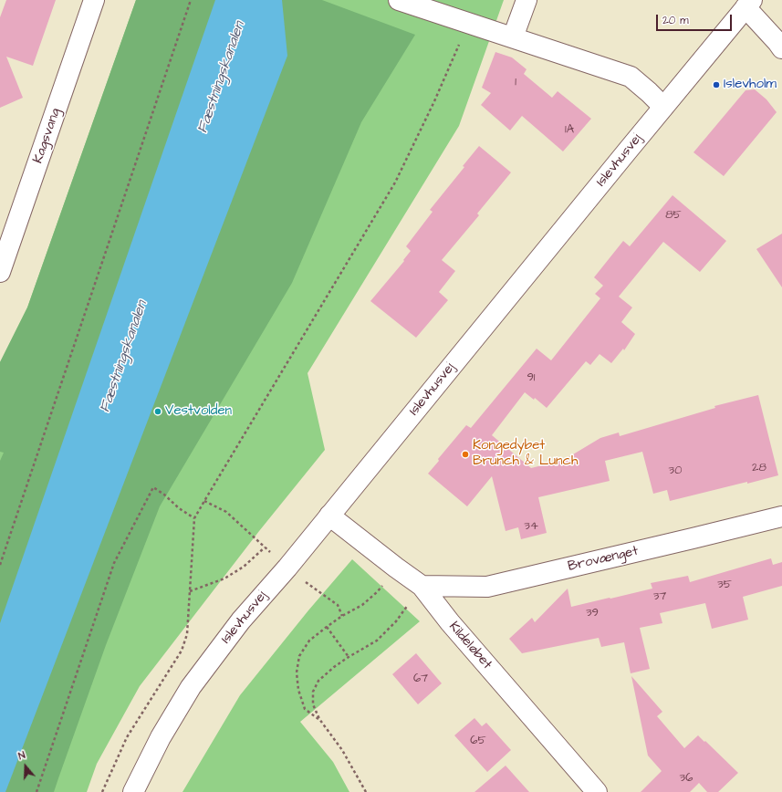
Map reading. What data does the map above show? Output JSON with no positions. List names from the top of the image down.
{
  "streets": {
    "street": [
      "Kagsvang",
      "Islevhusvej",
      "Brovænget",
      "Kildeløbet"
    ]
  },
  "crossings": [
    ["Islevhusvej", "Kildeløbet"],
    ["Brovænget", "Kildeløbet"]
  ],
  "water": ["Fæstningskanalen"],
  "places": ["Islevholm", "Vestvolden", "Kongedybet Brunch & Lunch"],
  "house_numbers": [
    "1",
    "1A",
    "85",
    "91",
    "28",
    "30",
    "34",
    "35",
    "37",
    "39",
    "67",
    "65",
    "36"
  ],
  "scale_bar": "20 m",
  "north": "top"
}
